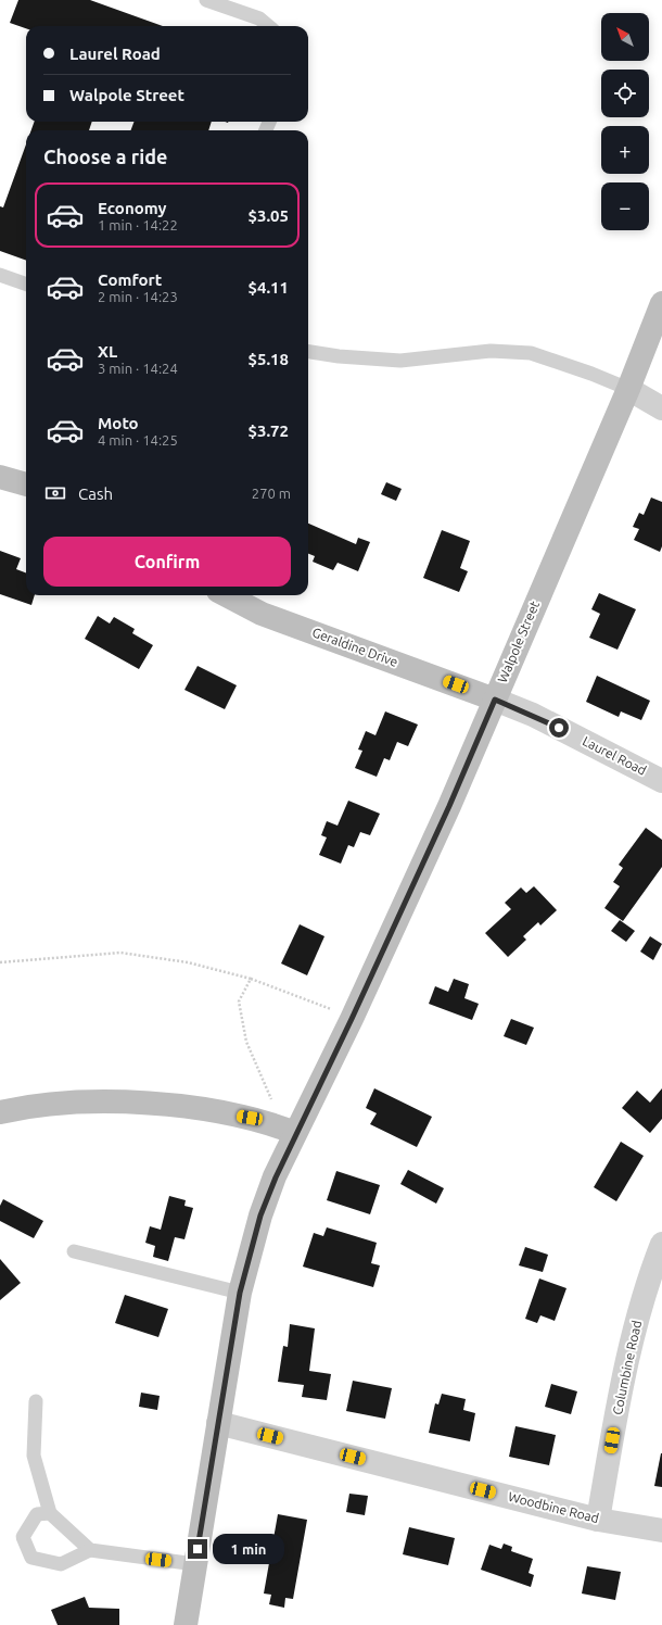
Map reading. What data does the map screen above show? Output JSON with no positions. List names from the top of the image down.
{
  "streets": {
    "main road": ["Walpole Street", "Geraldine Drive"],
    "street": ["Laurel Road", "Columbine Road", "Woodbine Road"]
  },
  "crossings": [
    ["Walpole Street", "Geraldine Drive"],
    ["Walpole Street", "Laurel Road"],
    ["Walpole Street", "Woodbine Road"],
    ["Geraldine Drive", "Laurel Road"],
    ["Columbine Road", "Woodbine Road"]
  ],
  "north": "top left",
  "page": {
    "map_buttons": ["+", "−"],
    "banner": ["Laurel Road", "Walpole Street"],
    "heading": "Choose a ride",
    "list": [
      {
        "name": "Economy",
        "note": "1 min · 14:22",
        "value": "$3.05"
      },
      {
        "name": "Comfort",
        "note": "2 min · 14:23",
        "value": "$4.11"
      },
      {
        "name": "XL",
        "note": "3 min · 14:24",
        "value": "$5.18"
      },
      {
        "name": "Moto",
        "note": "4 min · 14:25",
        "value": "$3.72"
      }
    ],
    "pay": ["Cash", "270 m"],
    "buttons": "Confirm",
    "bubble": "1 min"
  }
}
